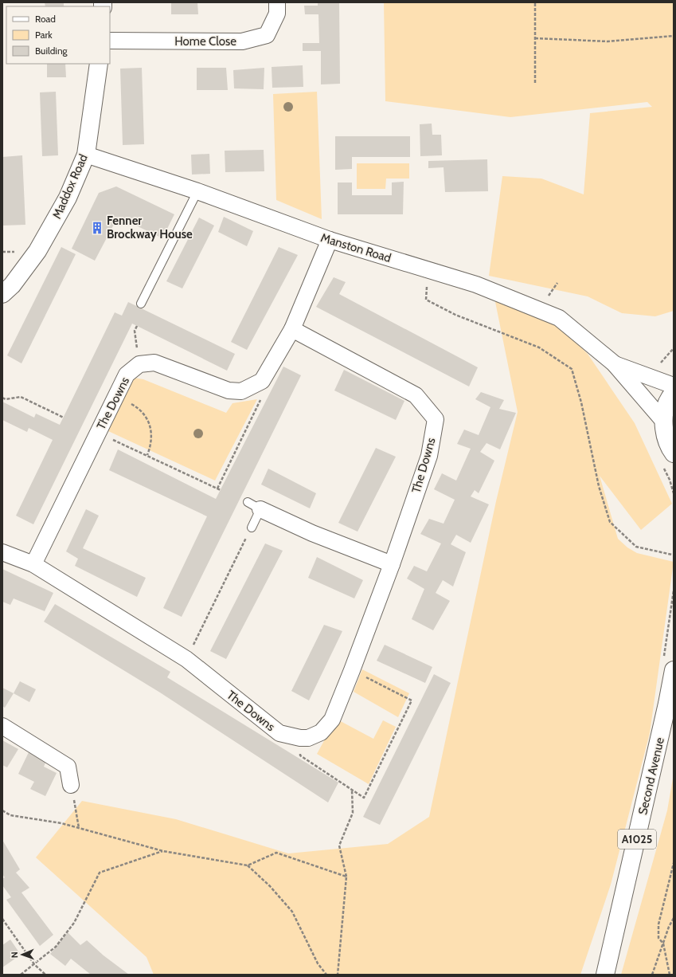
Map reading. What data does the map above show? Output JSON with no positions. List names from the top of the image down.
{
  "streets": {
    "main road": ["Maddox Road", "Second Avenue", "A1025"],
    "street": ["Home Close", "Manston Road", "The Downs"]
  },
  "crossings": [
    ["Maddox Road", "Manston Road"]
  ],
  "places": {
    "building": ["Fenner Brockway House"]
  },
  "legend": ["Road", "Park", "Building"],
  "north": "left"
}
